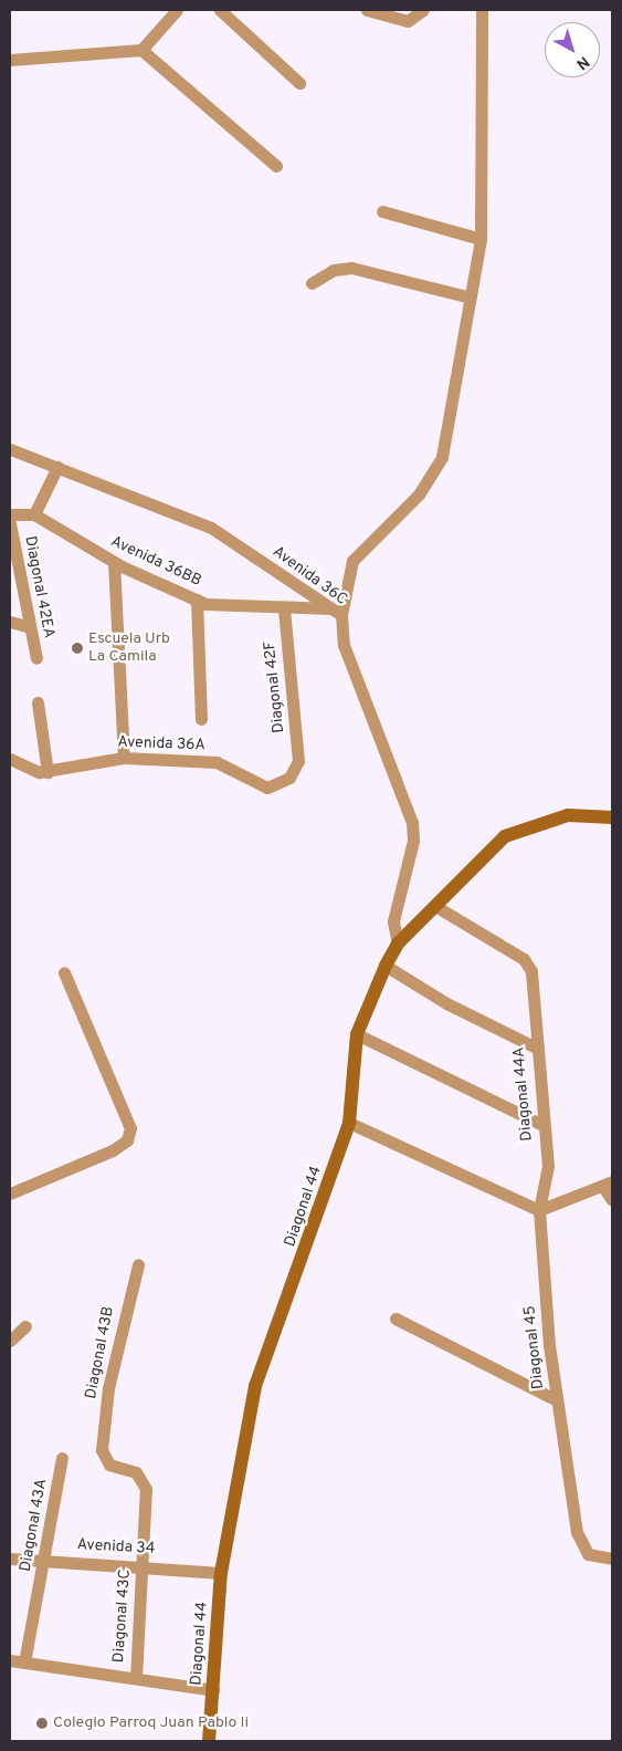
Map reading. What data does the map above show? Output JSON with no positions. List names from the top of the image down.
{
  "streets": {
    "main road": ["Diagonal 44"],
    "street": [
      "Avenida 36BB",
      "Avenida 36C",
      "Diagonal 42EA",
      "Diagonal 42F",
      "Avenida 36A",
      "Diagonal 44A",
      "Diagonal 45",
      "Diagonal 43B",
      "Diagonal 43A",
      "Avenida 34",
      "Diagonal 43C"
    ]
  },
  "crossings": [
    ["Avenida 36BB", "Avenida 36C"],
    ["Avenida 36BB", "Diagonal 42F"],
    ["Avenida 36C", "Diagonal 44"],
    ["Diagonal 42F", "Avenida 36A"],
    ["Diagonal 44A", "Diagonal 44"],
    ["Diagonal 44A", "Diagonal 45"],
    ["Diagonal 44", "Avenida 34"],
    ["Diagonal 43B", "Diagonal 43C"],
    ["Diagonal 43A", "Avenida 34"],
    ["Avenida 34", "Diagonal 43C"]
  ],
  "places": ["Escuela Urb La Camila", "Colegio Parroq Juan Pablo Ii"],
  "north": "bottom right"
}
